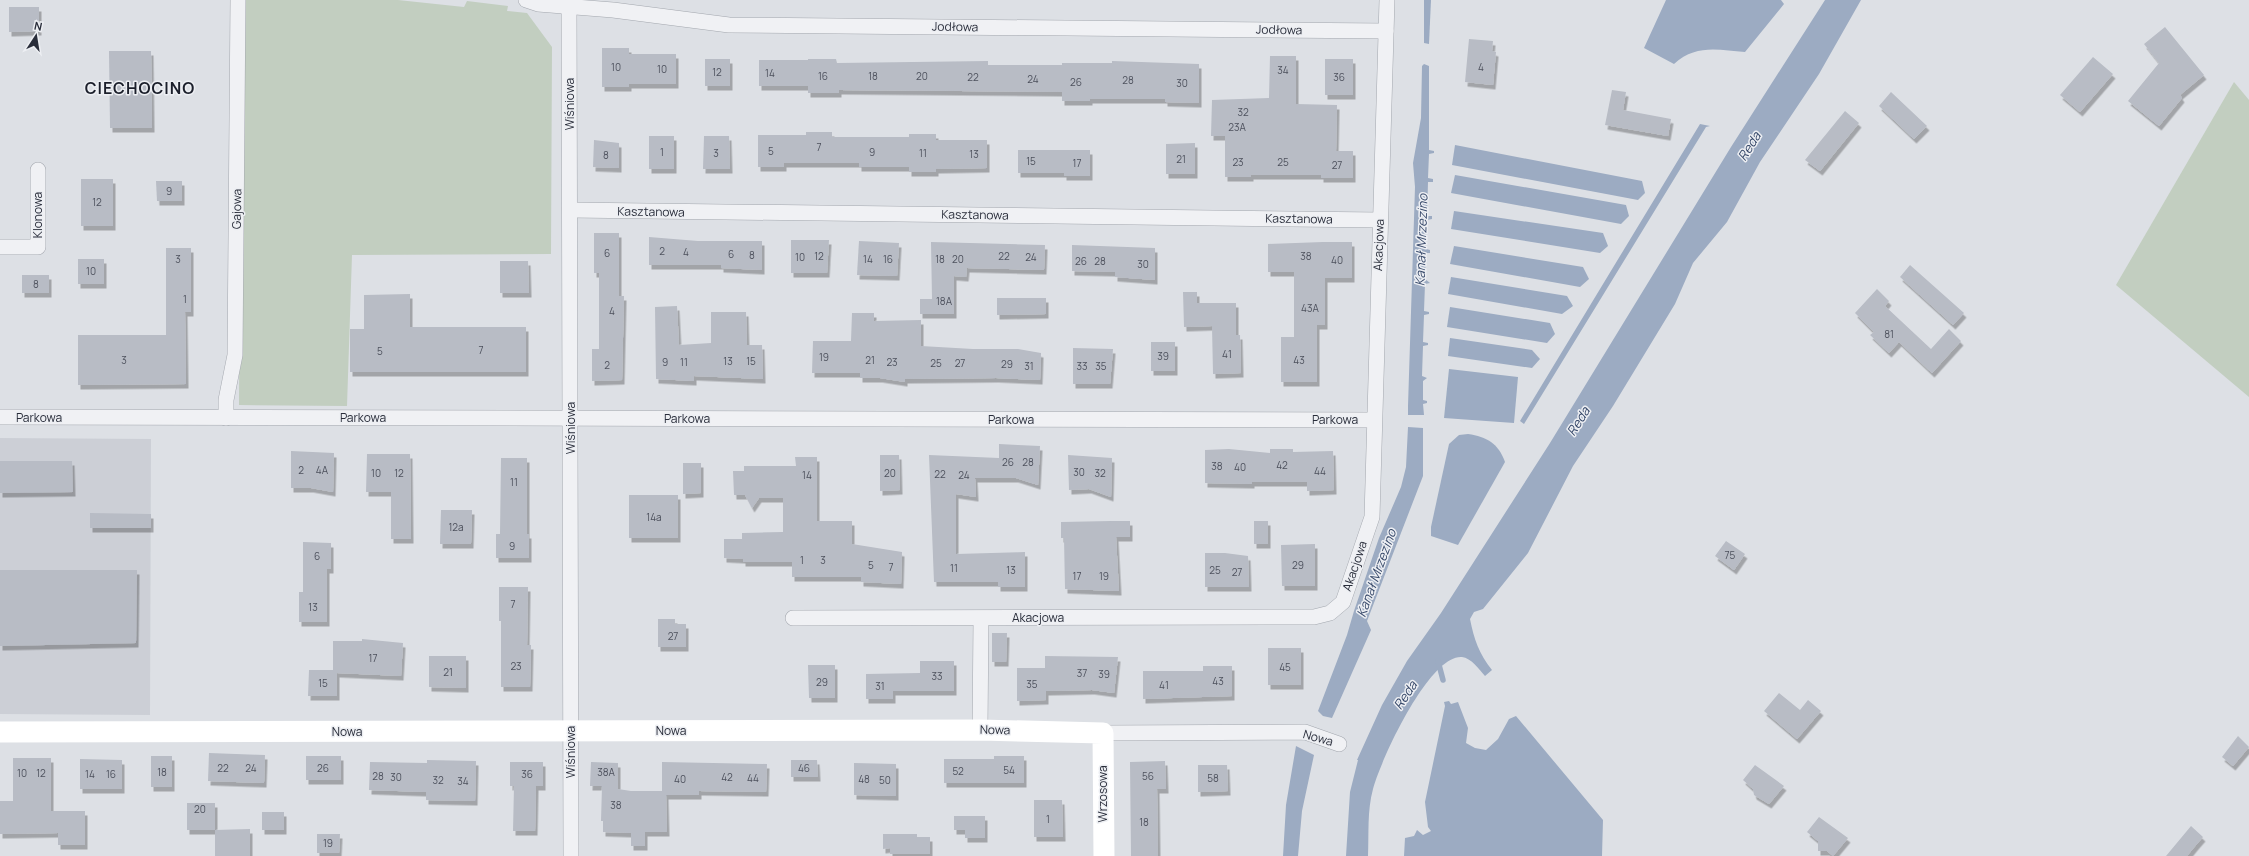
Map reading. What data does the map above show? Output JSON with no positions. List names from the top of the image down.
{
  "streets": {
    "street": [
      "Jodłowa",
      "Wiśniowa",
      "Gajowa",
      "Kasztanowa",
      "Klonowa",
      "Akacjowa",
      "Parkowa",
      "Nowa",
      "Wrzosowa"
    ]
  },
  "crossings": [
    ["Jodłowa", "Wiśniowa"],
    ["Jodłowa", "Akacjowa"],
    ["Wiśniowa", "Kasztanowa"],
    ["Wiśniowa", "Parkowa"],
    ["Wiśniowa", "Nowa"],
    ["Gajowa", "Parkowa"],
    ["Kasztanowa", "Akacjowa"],
    ["Akacjowa", "Parkowa"],
    ["Nowa", "Wrzosowa"]
  ],
  "districts": ["CIECHOCINO"],
  "water": ["Reda", "Kanał Mrzezino"],
  "house_numbers": [
    "10",
    "4",
    "10",
    "34",
    "12",
    "14",
    "16",
    "18",
    "20",
    "22",
    "36",
    "24",
    "28",
    "26",
    "30",
    "32",
    "23A",
    "7",
    "5",
    "1",
    "9",
    "3",
    "11",
    "13",
    "8",
    "21",
    "15",
    "23",
    "25",
    "17",
    "27",
    "9",
    "12",
    "2",
    "4",
    "6",
    "6",
    "8",
    "12",
    "22",
    "38",
    "10",
    "24",
    "3",
    "14",
    "16",
    "18",
    "20",
    "40",
    "26",
    "28",
    "30",
    "10",
    "8",
    "1",
    "18A",
    "43A",
    "4",
    "81",
    "7",
    "5",
    "41",
    "39",
    "19",
    "3",
    "21",
    "43",
    "13",
    "15",
    "9",
    "11",
    "23",
    "25",
    "27",
    "29",
    "2",
    "31",
    "33",
    "35",
    "26",
    "28",
    "42",
    "38",
    "40",
    "2",
    "4A",
    "44",
    "30",
    "10",
    "12",
    "20",
    "32",
    "22",
    "14",
    "24",
    "11",
    "14a",
    "12a",
    "9",
    "75",
    "6",
    "1",
    "3",
    "5",
    "29",
    "7",
    "11",
    "13",
    "25",
    "27",
    "17",
    "19",
    "7",
    "13",
    "27",
    "17",
    "23",
    "45",
    "21",
    "37",
    "39",
    "33",
    "43",
    "29",
    "15",
    "35",
    "41",
    "31",
    "22",
    "24",
    "26",
    "46",
    "54",
    "52",
    "18",
    "38A",
    "10",
    "12",
    "14",
    "16",
    "36",
    "28",
    "56",
    "30",
    "42",
    "44",
    "58",
    "40",
    "48",
    "32",
    "50",
    "34",
    "38",
    "20",
    "1",
    "18",
    "19"
  ],
  "north": "top"
}
